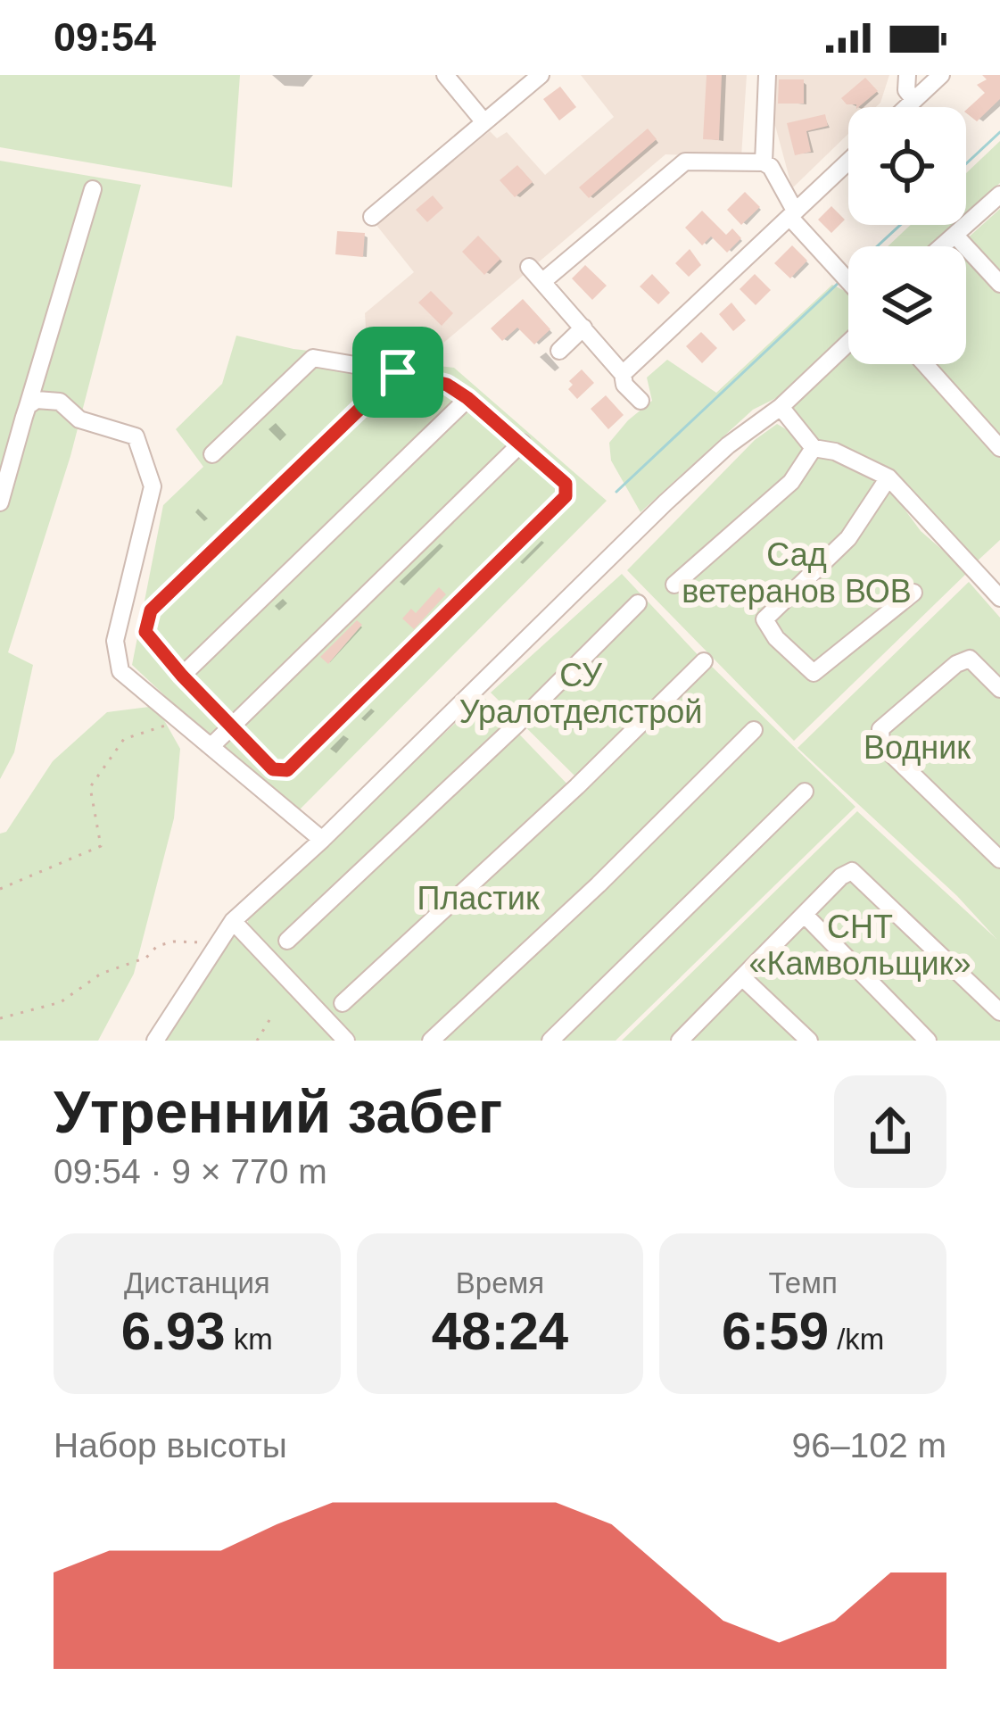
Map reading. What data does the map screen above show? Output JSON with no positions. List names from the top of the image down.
{
  "parks": [
    "Сад ветеранов ВОВ",
    "СУ Уралотделстрой",
    "Водник",
    "Пластик",
    "СНТ «Камвольщик»"
  ],
  "page": {
    "status": "09:54",
    "heading": ["Утренний забег", "09:54 · 9 × 770 m"],
    "stats": [
      ["Дистанция", "6.93 km"],
      ["Время", "48:24"],
      ["Темп", "6:59 /km"]
    ],
    "chart": ["Набор высоты", "96–102 m"]
  }
}
